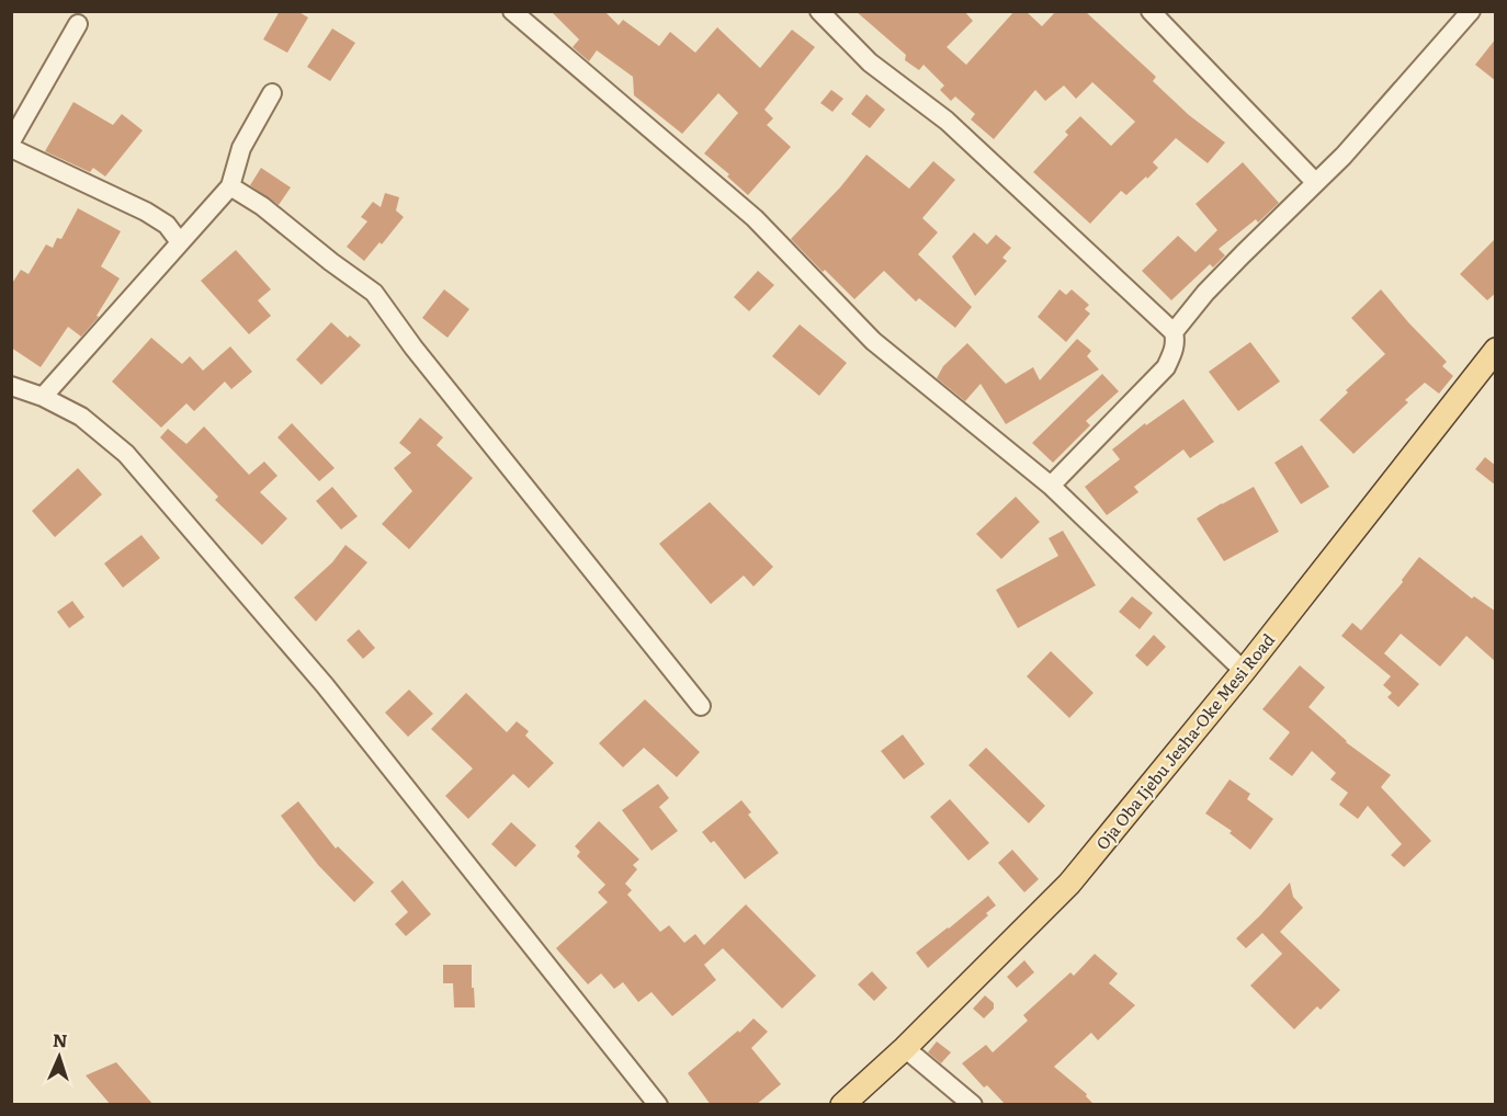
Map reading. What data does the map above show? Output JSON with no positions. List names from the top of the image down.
{
  "streets": {
    "main road": ["Oja Oba Ijebu Jesha-Oke Mesi Road"]
  },
  "north": "top"
}
